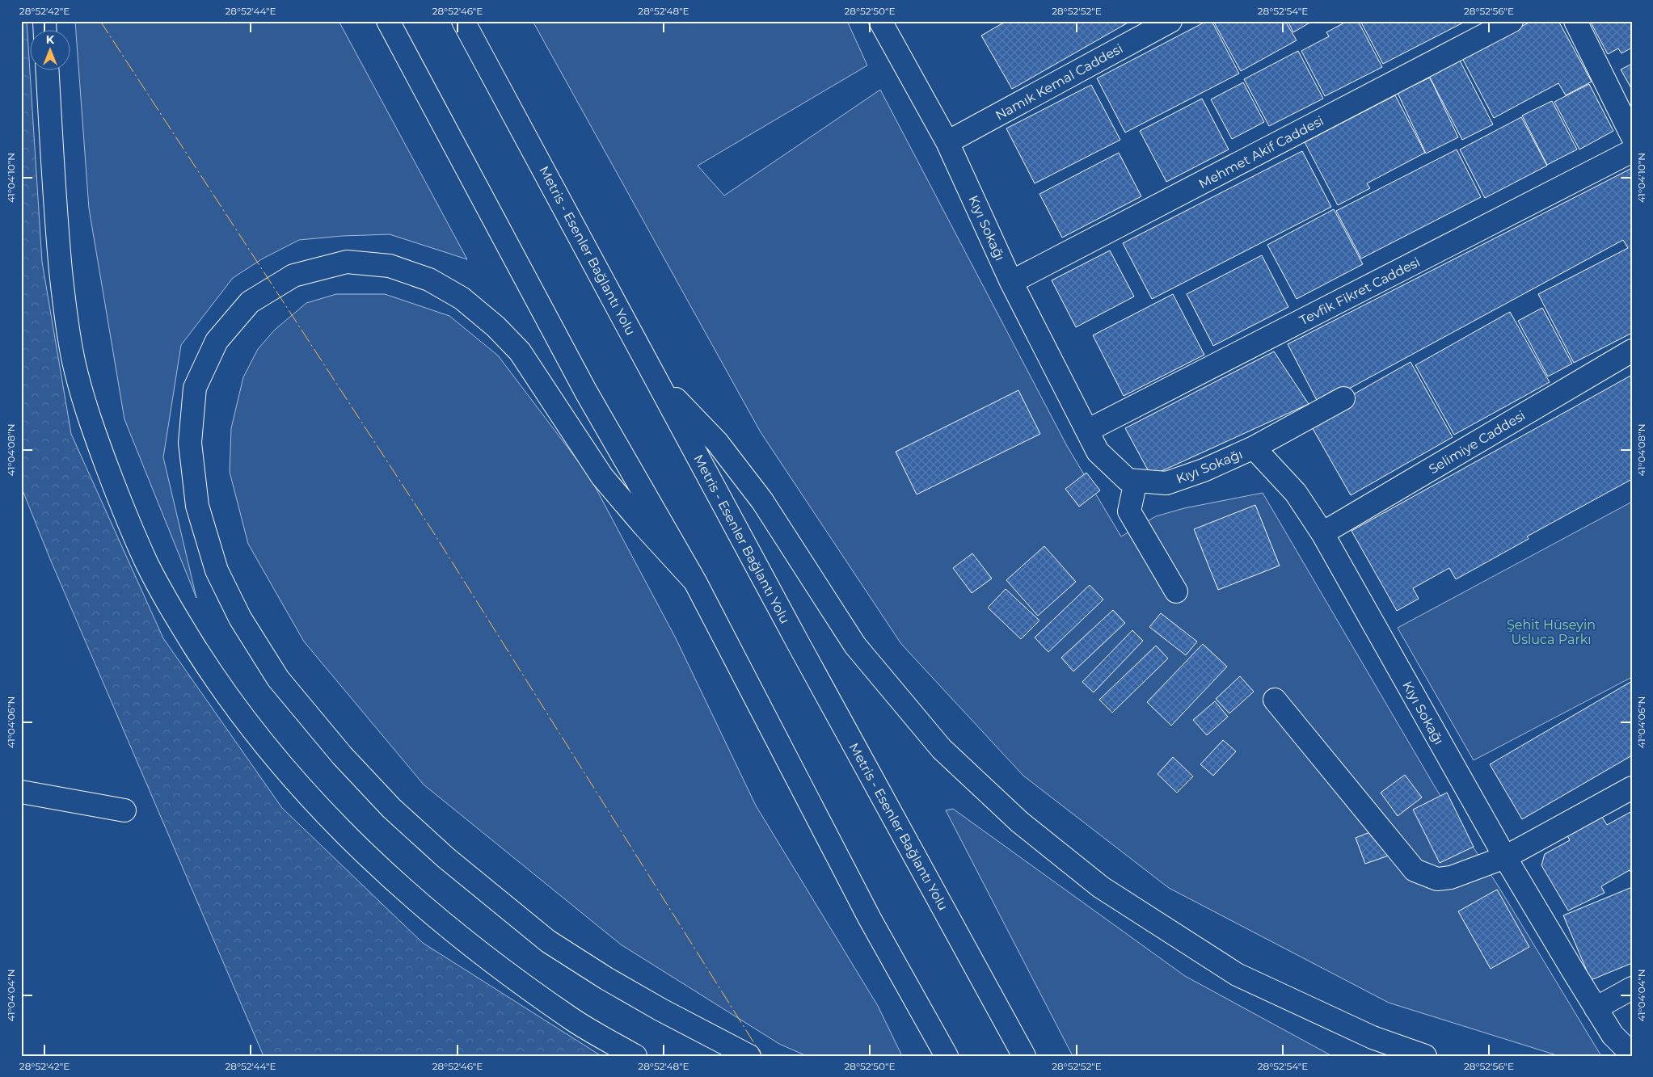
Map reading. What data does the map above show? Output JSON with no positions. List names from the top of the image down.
{
  "streets": {
    "main road": [
      "Namık Kemal Caddesi",
      "Mehmet Akif Caddesi",
      "Kıyı Sokağı",
      "Metris - Esenler Bağlantı Yolu",
      "Tevfik Fikret Caddesi",
      "Selimiye Caddesi"
    ]
  },
  "crossings": [
    ["Namık Kemal Caddesi", "Kıyı Sokağı"],
    ["Mehmet Akif Caddesi", "Kıyı Sokağı"],
    ["Kıyı Sokağı", "Tevfik Fikret Caddesi"],
    ["Kıyı Sokağı", "Selimiye Caddesi"]
  ],
  "parks": ["Şehit Hüseyin Usluca Parkı"],
  "north": "top",
  "coordinates": [
    "28°52'42\"E",
    "28°52'44\"E",
    "28°52'46\"E",
    "28°52'48\"E",
    "28°52'50\"E",
    "28°52'52\"E",
    "28°52'54\"E",
    "28°52'56\"E",
    "41°04'10\"N",
    "41°04'08\"N",
    "41°04'06\"N",
    "41°04'04\"N"
  ]
}
